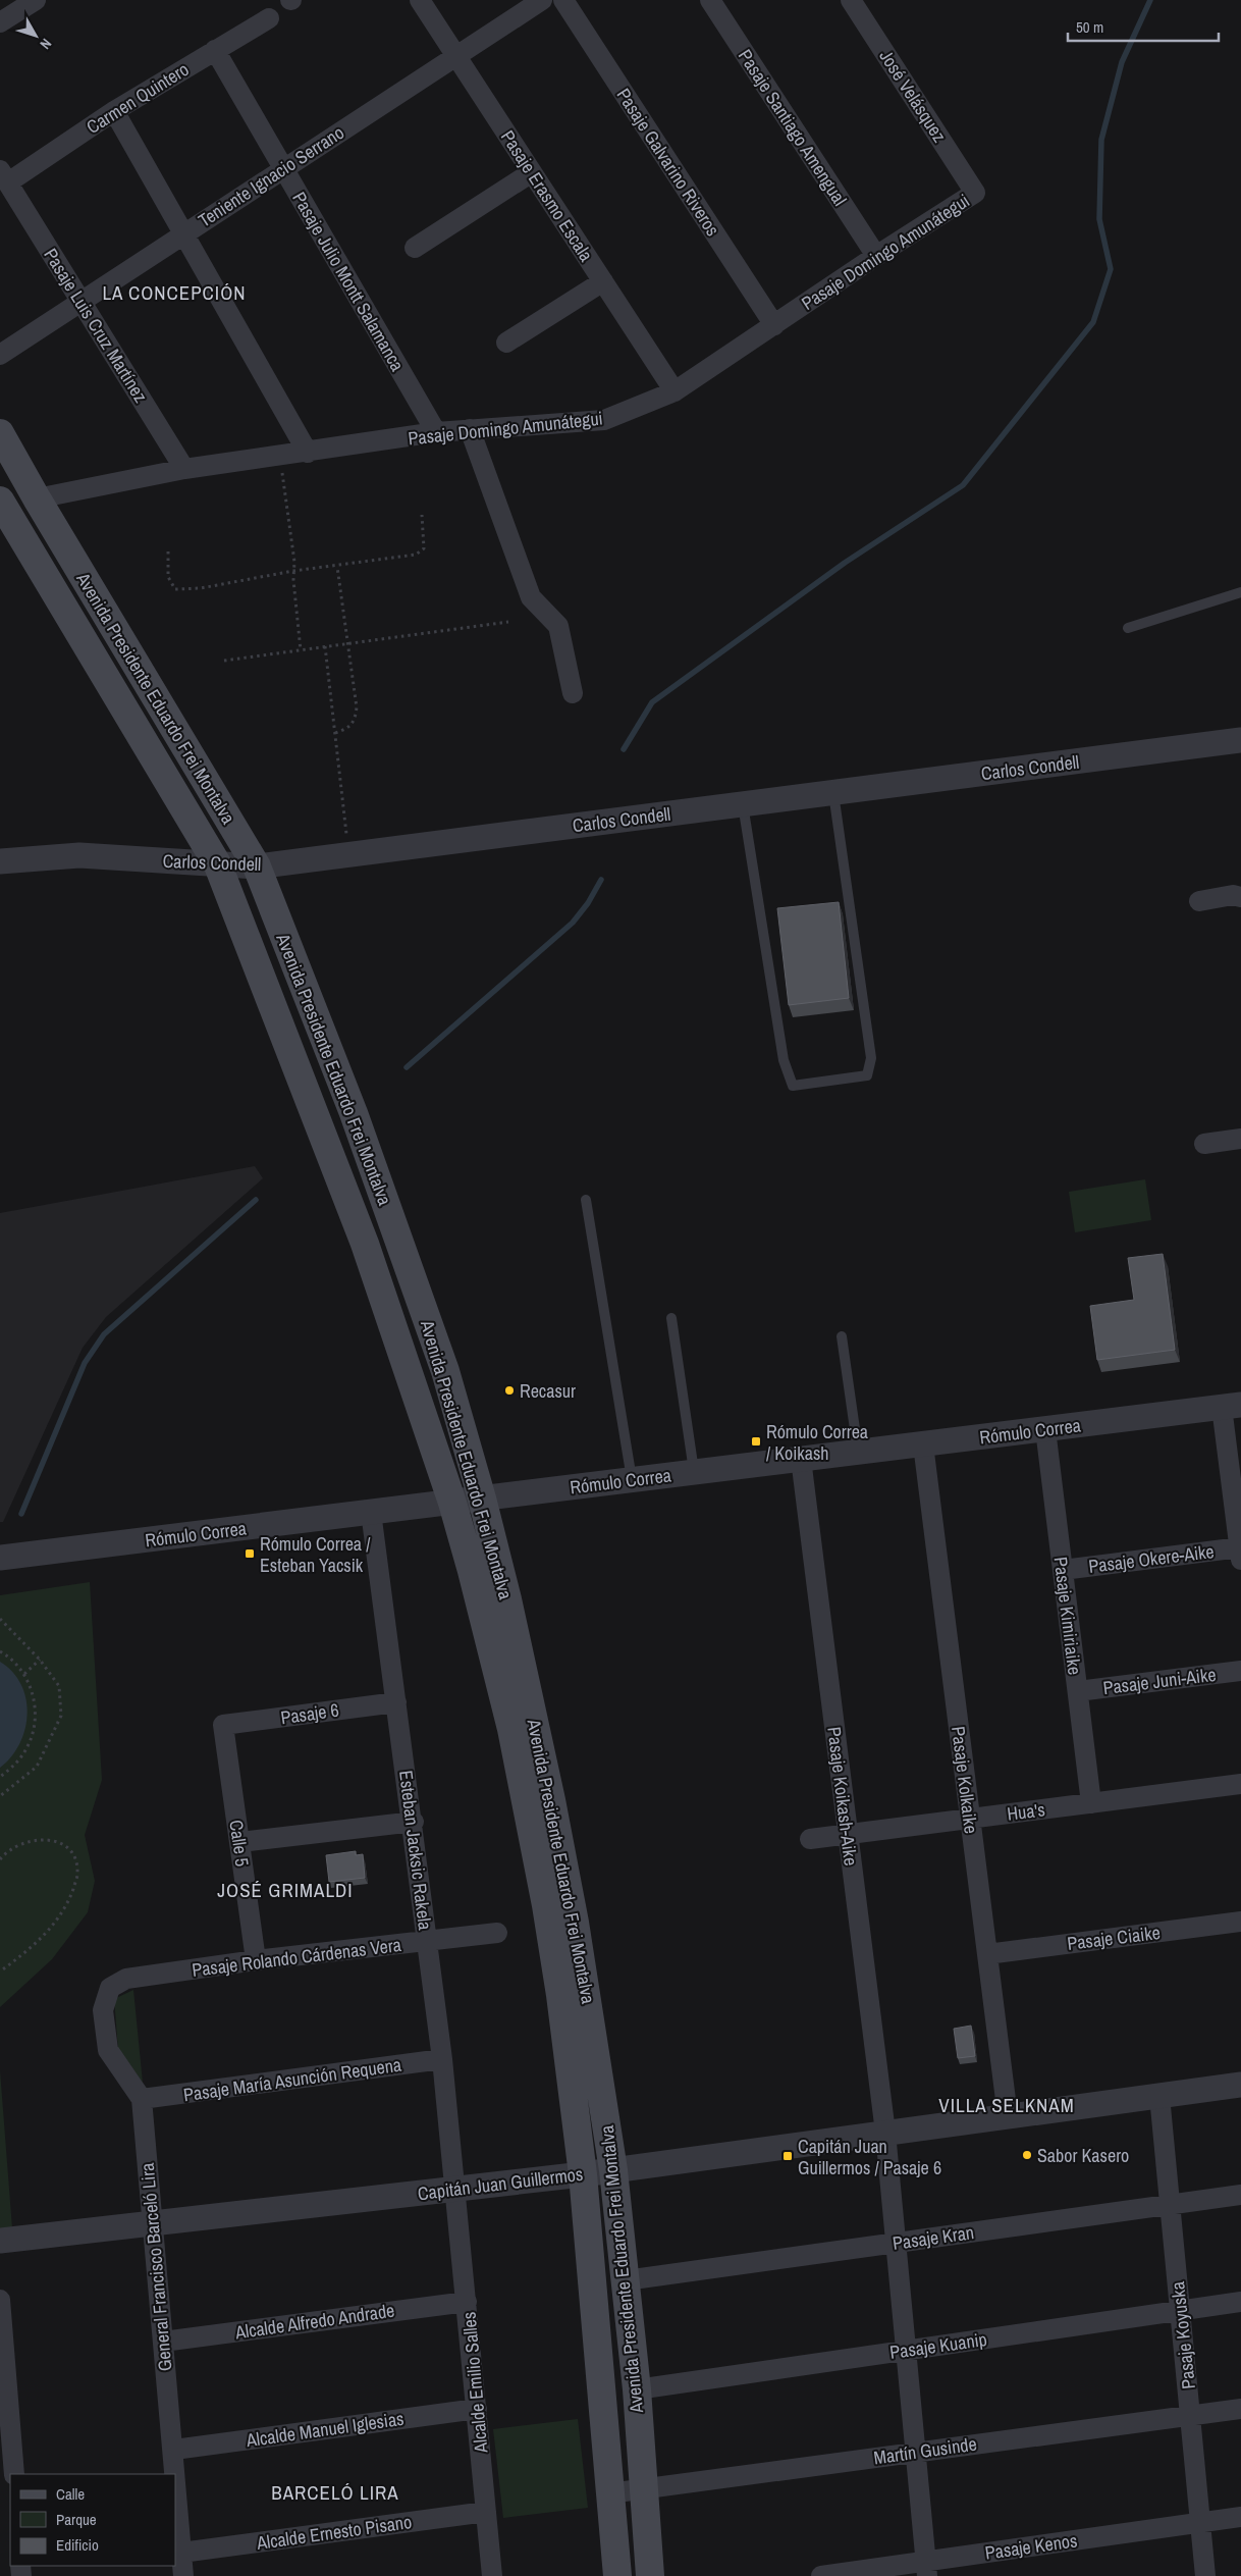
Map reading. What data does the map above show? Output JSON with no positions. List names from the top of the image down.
{
  "streets": {
    "main road": ["Avenida Presidente Eduardo Frei Montalva"],
    "street": [
      "José Velásquez",
      "Carmen Quintero",
      "Pasaje Santiago Amengual",
      "Pasaje Galvarino Riveros",
      "Teniente Ignacio Serrano",
      "Pasaje Erasmo Escala",
      "Pasaje Domingo Amunátegui",
      "Pasaje Julio Montt Salamanca",
      "Pasaje Luis Cruz Martínez",
      "Carlos Condell",
      "Rómulo Correa",
      "Pasaje Okere-Aike",
      "Pasaje Kimiriaike",
      "Pasaje Juni-Aike",
      "Pasaje 6",
      "Pasaje Kolkaike",
      "Pasaje Koikash-Aike",
      "Hua's",
      "Calle 5",
      "Esteban Jacksic Rakela",
      "Pasaje Ciaike",
      "Pasaje Rolando Cárdenas Vera",
      "Pasaje María Asunción Requena",
      "Capitán Juan Guillermos",
      "Pasaje Kran",
      "General Francisco Barceló Lira",
      "Alcalde Alfredo Andrade",
      "Pasaje Koyuska",
      "Pasaje Kuanip",
      "Alcalde Emilio Salles",
      "Alcalde Manuel Iglesias",
      "Martín Gusinde",
      "Alcalde Ernesto Pisano",
      "Pasaje Kenos"
    ]
  },
  "crossings": [
    ["José Velásquez", "Pasaje Domingo Amunátegui"],
    ["Carmen Quintero", "Pasaje Julio Montt Salamanca"],
    ["Carmen Quintero", "Pasaje Luis Cruz Martínez"],
    ["Pasaje Santiago Amengual", "Pasaje Domingo Amunátegui"],
    ["Pasaje Galvarino Riveros", "Pasaje Domingo Amunátegui"],
    ["Teniente Ignacio Serrano", "Pasaje Erasmo Escala"],
    ["Teniente Ignacio Serrano", "Pasaje Julio Montt Salamanca"],
    ["Teniente Ignacio Serrano", "Pasaje Luis Cruz Martínez"],
    ["Pasaje Erasmo Escala", "Pasaje Domingo Amunátegui"],
    ["Pasaje Domingo Amunátegui", "Pasaje Julio Montt Salamanca"],
    ["Pasaje Domingo Amunátegui", "Pasaje Luis Cruz Martínez"],
    ["Pasaje Domingo Amunátegui", "Avenida Presidente Eduardo Frei Montalva"],
    ["Avenida Presidente Eduardo Frei Montalva", "Carlos Condell"],
    ["Avenida Presidente Eduardo Frei Montalva", "Rómulo Correa"],
    ["Avenida Presidente Eduardo Frei Montalva", "Capitán Juan Guillermos"],
    ["Avenida Presidente Eduardo Frei Montalva", "Pasaje Kran"],
    ["Avenida Presidente Eduardo Frei Montalva", "Pasaje Kuanip"],
    ["Avenida Presidente Eduardo Frei Montalva", "Martín Gusinde"],
    ["Rómulo Correa", "Pasaje Kimiriaike"],
    ["Rómulo Correa", "Pasaje Kolkaike"],
    ["Rómulo Correa", "Pasaje Koikash-Aike"],
    ["Rómulo Correa", "Esteban Jacksic Rakela"],
    ["Pasaje Okere-Aike", "Pasaje Kimiriaike"],
    ["Pasaje Kimiriaike", "Pasaje Juni-Aike"],
    ["Pasaje Kimiriaike", "Hua's"],
    ["Pasaje 6", "Calle 5"],
    ["Pasaje 6", "Esteban Jacksic Rakela"],
    ["Pasaje Kolkaike", "Hua's"],
    ["Pasaje Kolkaike", "Pasaje Ciaike"],
    ["Pasaje Kolkaike", "Capitán Juan Guillermos"],
    ["Pasaje Koikash-Aike", "Hua's"],
    ["Pasaje Koikash-Aike", "Capitán Juan Guillermos"],
    ["Pasaje Koikash-Aike", "Pasaje Kran"],
    ["Pasaje Koikash-Aike", "Pasaje Kuanip"],
    ["Pasaje Koikash-Aike", "Martín Gusinde"],
    ["Pasaje Koikash-Aike", "Pasaje Kenos"],
    ["Calle 5", "Pasaje Rolando Cárdenas Vera"],
    ["Esteban Jacksic Rakela", "Pasaje Rolando Cárdenas Vera"],
    ["Esteban Jacksic Rakela", "Pasaje María Asunción Requena"],
    ["Esteban Jacksic Rakela", "Capitán Juan Guillermos"],
    ["Esteban Jacksic Rakela", "Alcalde Emilio Salles"],
    ["Pasaje Rolando Cárdenas Vera", "Pasaje María Asunción Requena"],
    ["Pasaje Rolando Cárdenas Vera", "General Francisco Barceló Lira"],
    ["Pasaje María Asunción Requena", "General Francisco Barceló Lira"],
    ["Capitán Juan Guillermos", "General Francisco Barceló Lira"],
    ["Capitán Juan Guillermos", "Pasaje Koyuska"],
    ["Capitán Juan Guillermos", "Alcalde Emilio Salles"],
    ["Pasaje Kran", "Pasaje Koyuska"],
    ["General Francisco Barceló Lira", "Alcalde Alfredo Andrade"],
    ["General Francisco Barceló Lira", "Alcalde Manuel Iglesias"],
    ["General Francisco Barceló Lira", "Alcalde Ernesto Pisano"],
    ["Alcalde Alfredo Andrade", "Alcalde Emilio Salles"],
    ["Pasaje Koyuska", "Pasaje Kuanip"],
    ["Pasaje Koyuska", "Martín Gusinde"],
    ["Pasaje Koyuska", "Pasaje Kenos"],
    ["Alcalde Emilio Salles", "Alcalde Manuel Iglesias"],
    ["Alcalde Emilio Salles", "Alcalde Ernesto Pisano"]
  ],
  "districts": [
    "LA CONCEPCIÓN",
    "JOSÉ GRIMALDI",
    "VILLA SELKNAM",
    "BARCELÓ LIRA"
  ],
  "places": {
    "other": ["Recasur", "Sabor Kasero"],
    "transit": ["Rómulo Correa / Koikash", "Rómulo Correa / Esteban Yacsik", "Capitán Juan Guillermos / Pasaje 6"]
  },
  "legend": ["Calle", "Parque", "Edificio"],
  "scale_bar": "50 m",
  "north": "bottom right"
}
